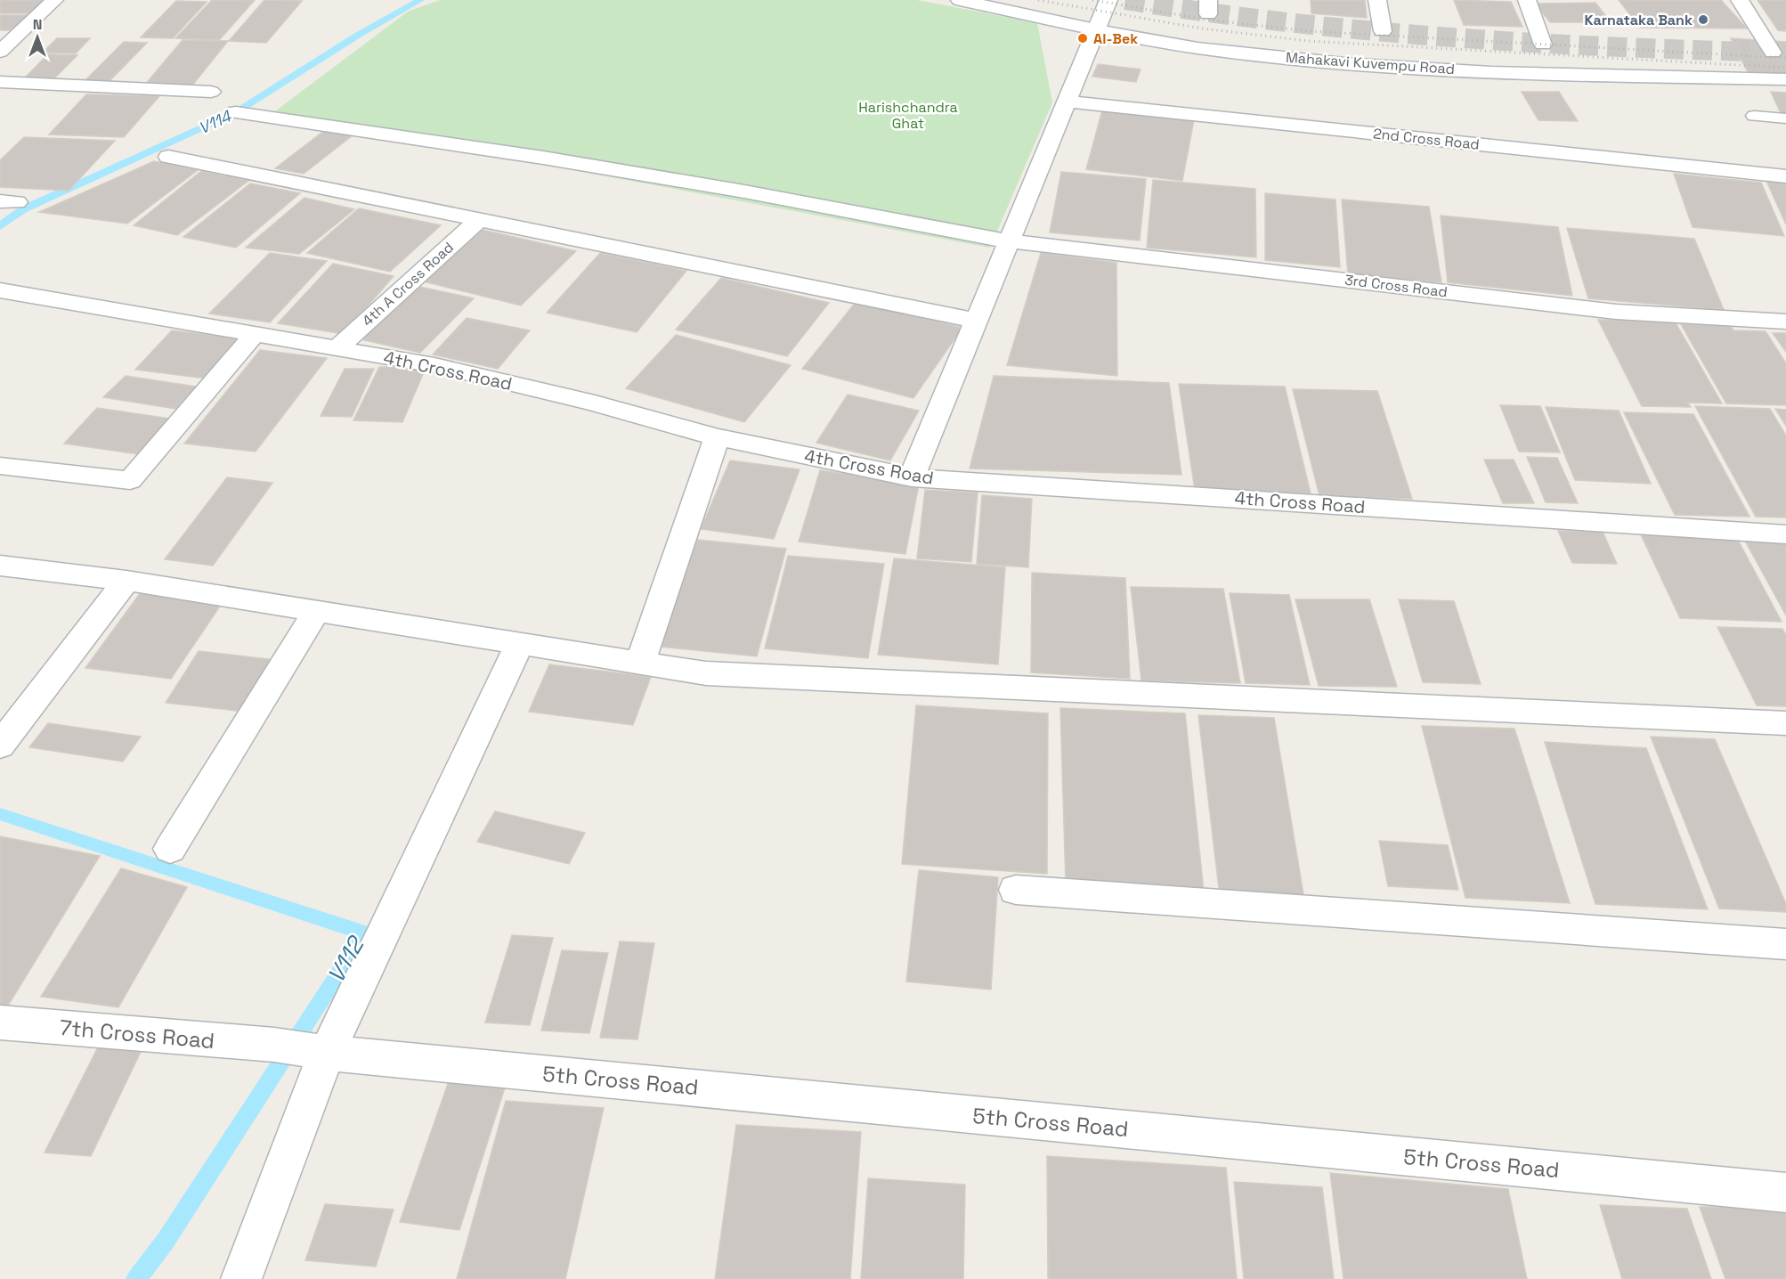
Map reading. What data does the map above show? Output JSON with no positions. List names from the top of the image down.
{
  "streets": {
    "street": [
      "Mahakavi Kuvempu Road",
      "2nd Cross Road",
      "4th A Cross Road",
      "3rd Cross Road",
      "4th Cross Road",
      "7th Cross Road",
      "5th Cross Road"
    ]
  },
  "crossings": [
    ["4th A Cross Road", "4th Cross Road"],
    ["7th Cross Road", "5th Cross Road"]
  ],
  "water": ["V114", "V112"],
  "parks": ["Harishchandra Ghat"],
  "places": ["Karnataka Bank", "Al-Bek"],
  "north": "top"
}
